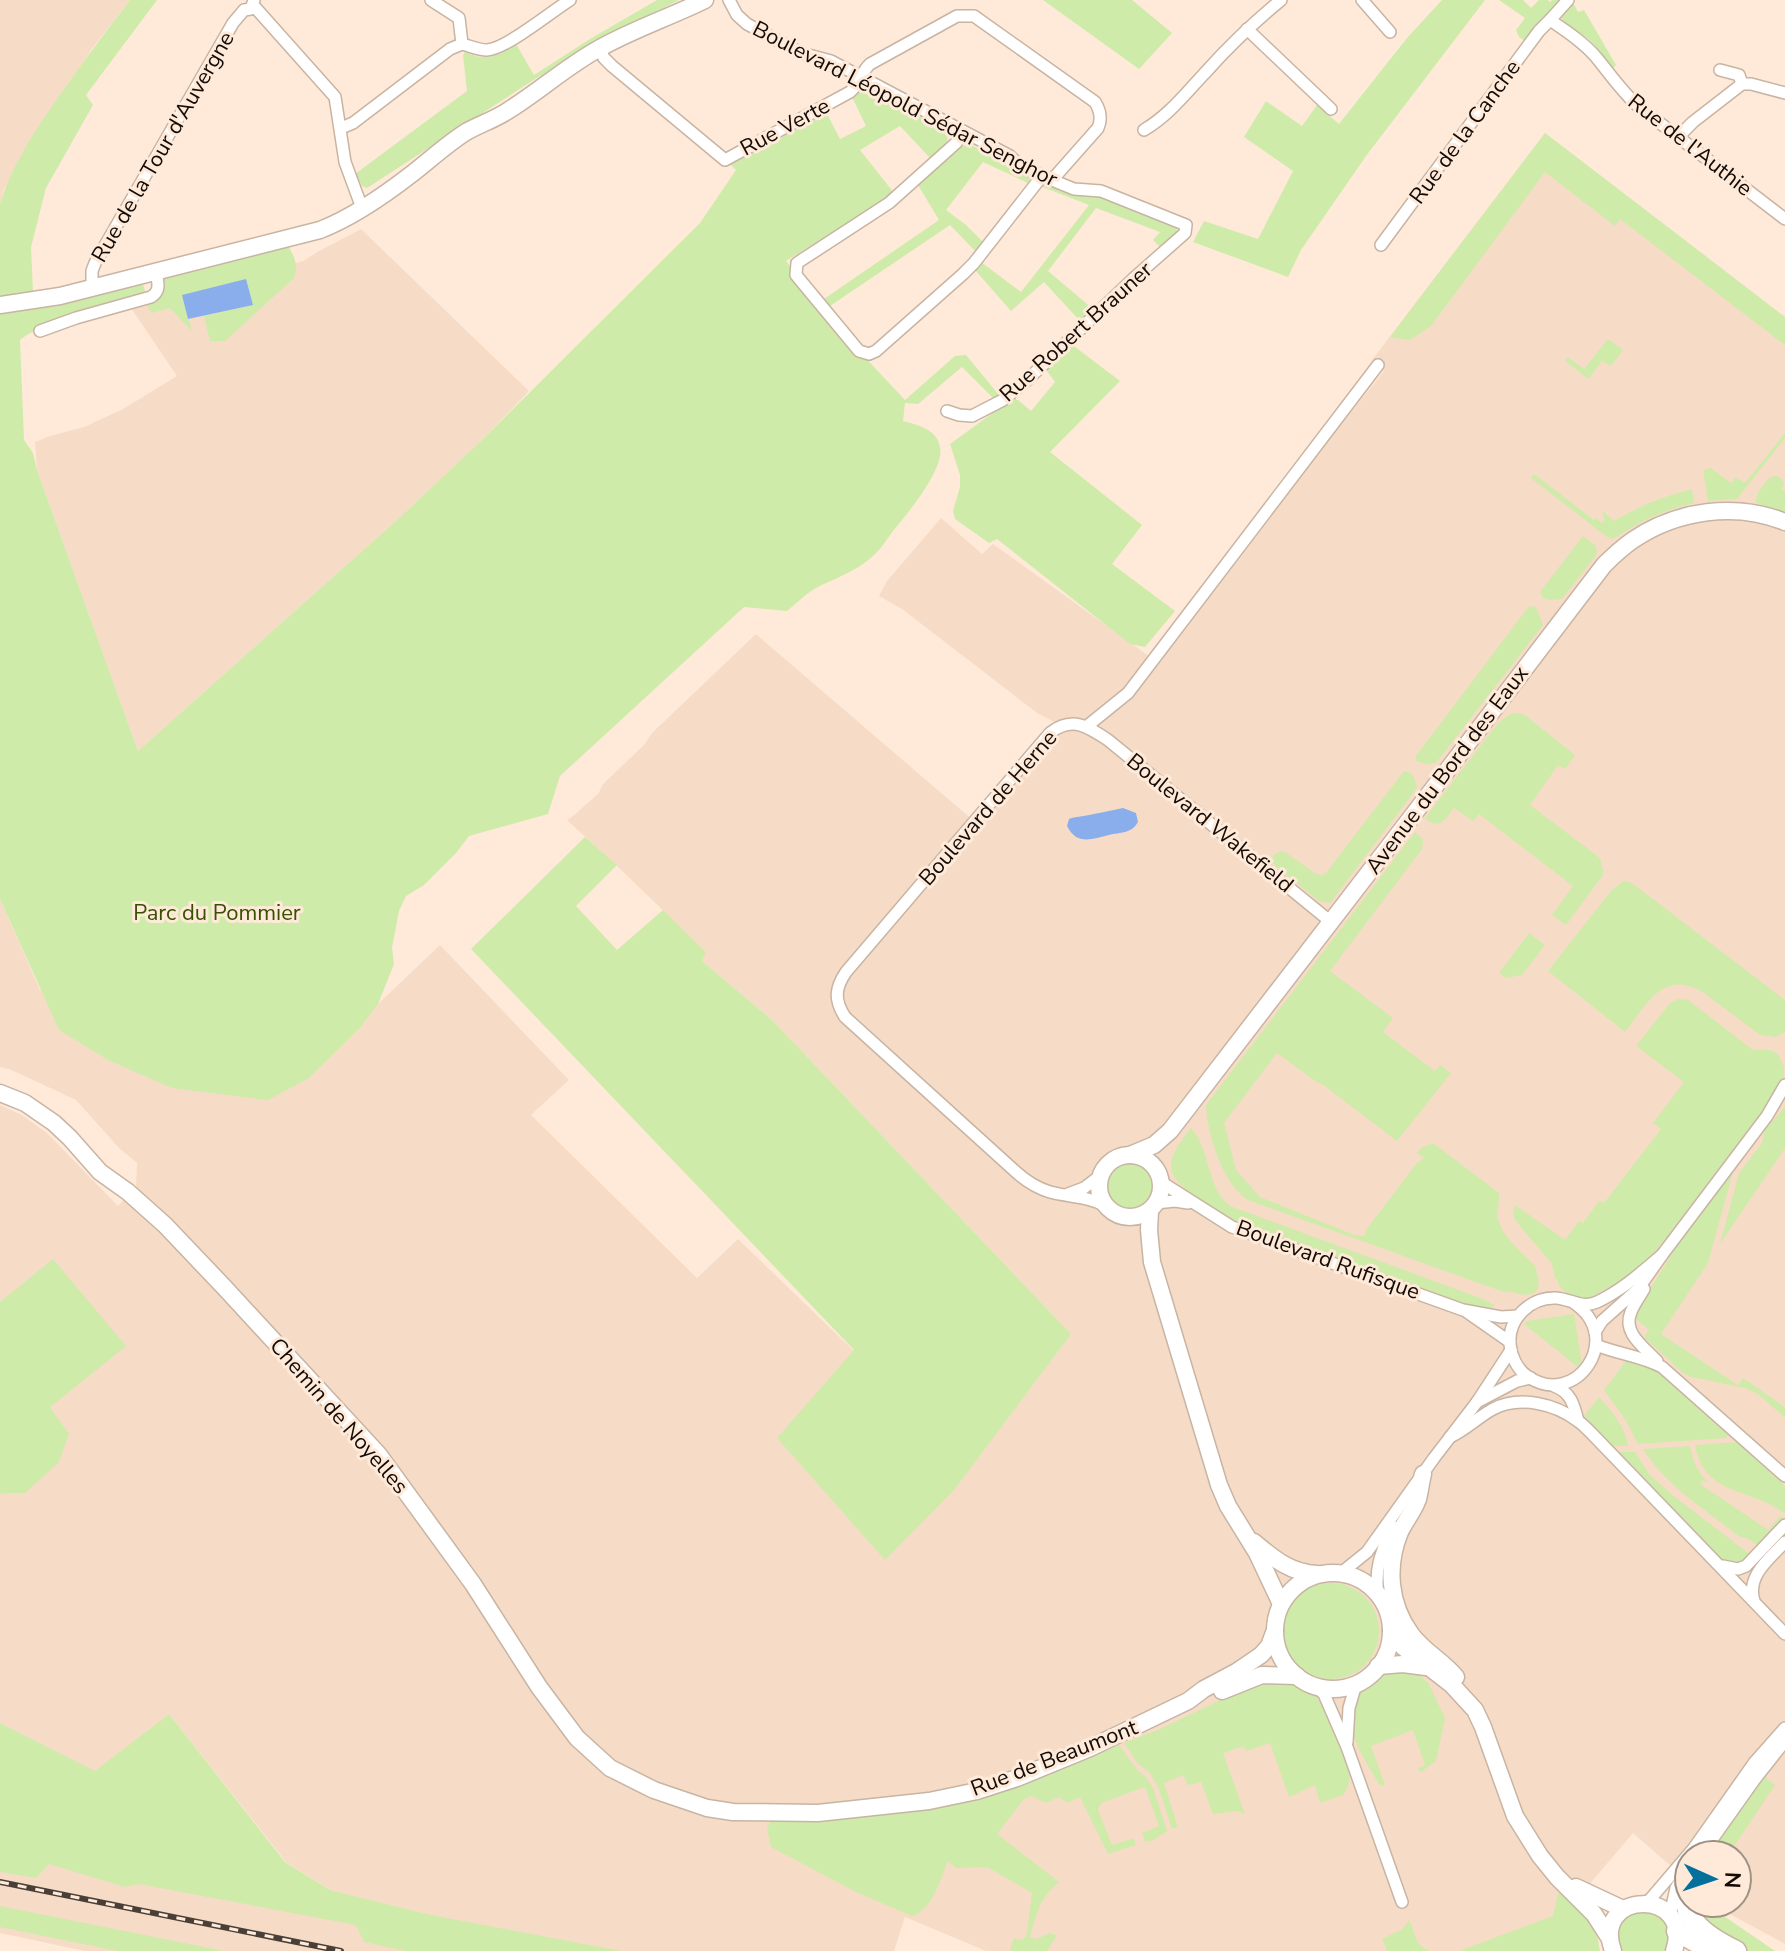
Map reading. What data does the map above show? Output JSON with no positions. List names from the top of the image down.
{
  "streets": {
    "street": [
      "Boulevard Léopold Sédar Senghor",
      "Rue Verte",
      "Rue de la Canche",
      "Rue de l'Authie",
      "Rue de la Tour d'Auvergne",
      "Rue Robert Brauner",
      "Avenue du Bord des Eaux",
      "Boulevard de Herne",
      "Boulevard Wakefield",
      "Boulevard Rufisque",
      "Chemin de Noyelles",
      "Rue de Beaumont"
    ]
  },
  "crossings": [
    ["Boulevard Léopold Sédar Senghor", "Rue Verte"],
    ["Boulevard Léopold Sédar Senghor", "Rue Robert Brauner"],
    ["Rue de la Canche", "Rue de l'Authie"],
    ["Avenue du Bord des Eaux", "Boulevard de Herne"],
    ["Avenue du Bord des Eaux", "Boulevard Wakefield"],
    ["Avenue du Bord des Eaux", "Boulevard Rufisque"],
    ["Boulevard de Herne", "Boulevard Wakefield"],
    ["Boulevard de Herne", "Boulevard Rufisque"],
    ["Chemin de Noyelles", "Rue de Beaumont"]
  ],
  "parks": ["Parc du Pommier"],
  "north": "right"
}
